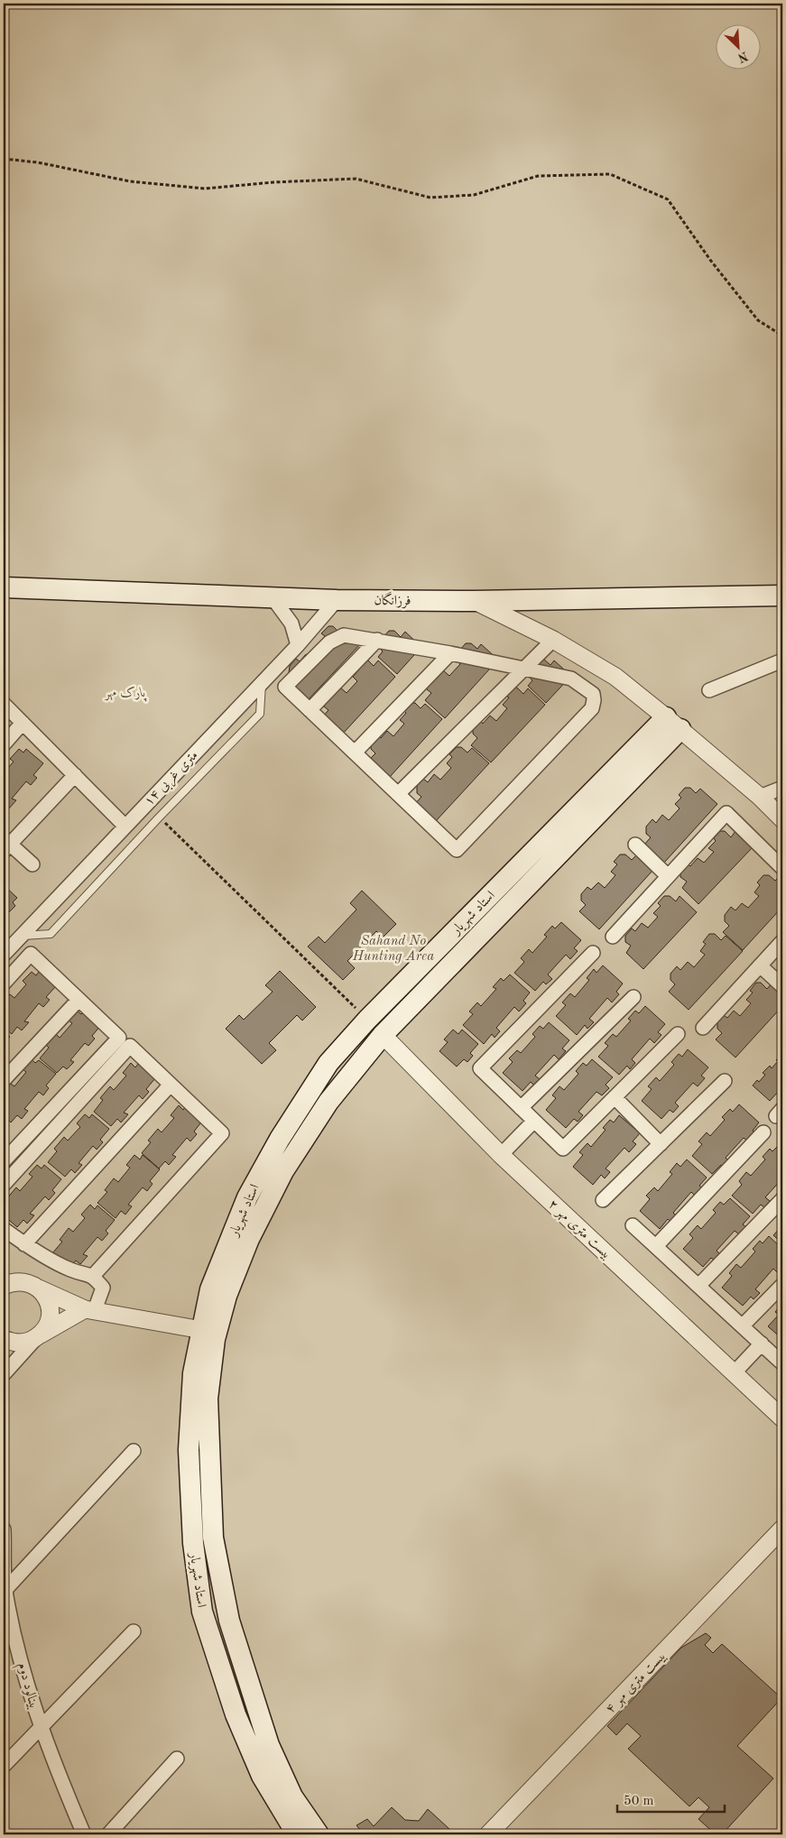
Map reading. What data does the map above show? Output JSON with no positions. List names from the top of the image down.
{
  "streets": {
    "main road": ["فرزانگان", "استاد شهریار"],
    "street": [
      "۱۴ متری غربی",
      "بیست متری مهر ۲",
      "بیست متری مهر ۴",
      "بینالود دوم"
    ]
  },
  "crossings": [
    ["فرزانگان", "۱۴ متری غربی"],
    ["استاد شهریار", "بیست متری مهر ۲"]
  ],
  "parks": ["پارک مهر", "Sahand No Hunting Area"],
  "scale_bar": "50 m",
  "north": "bottom right"
}
